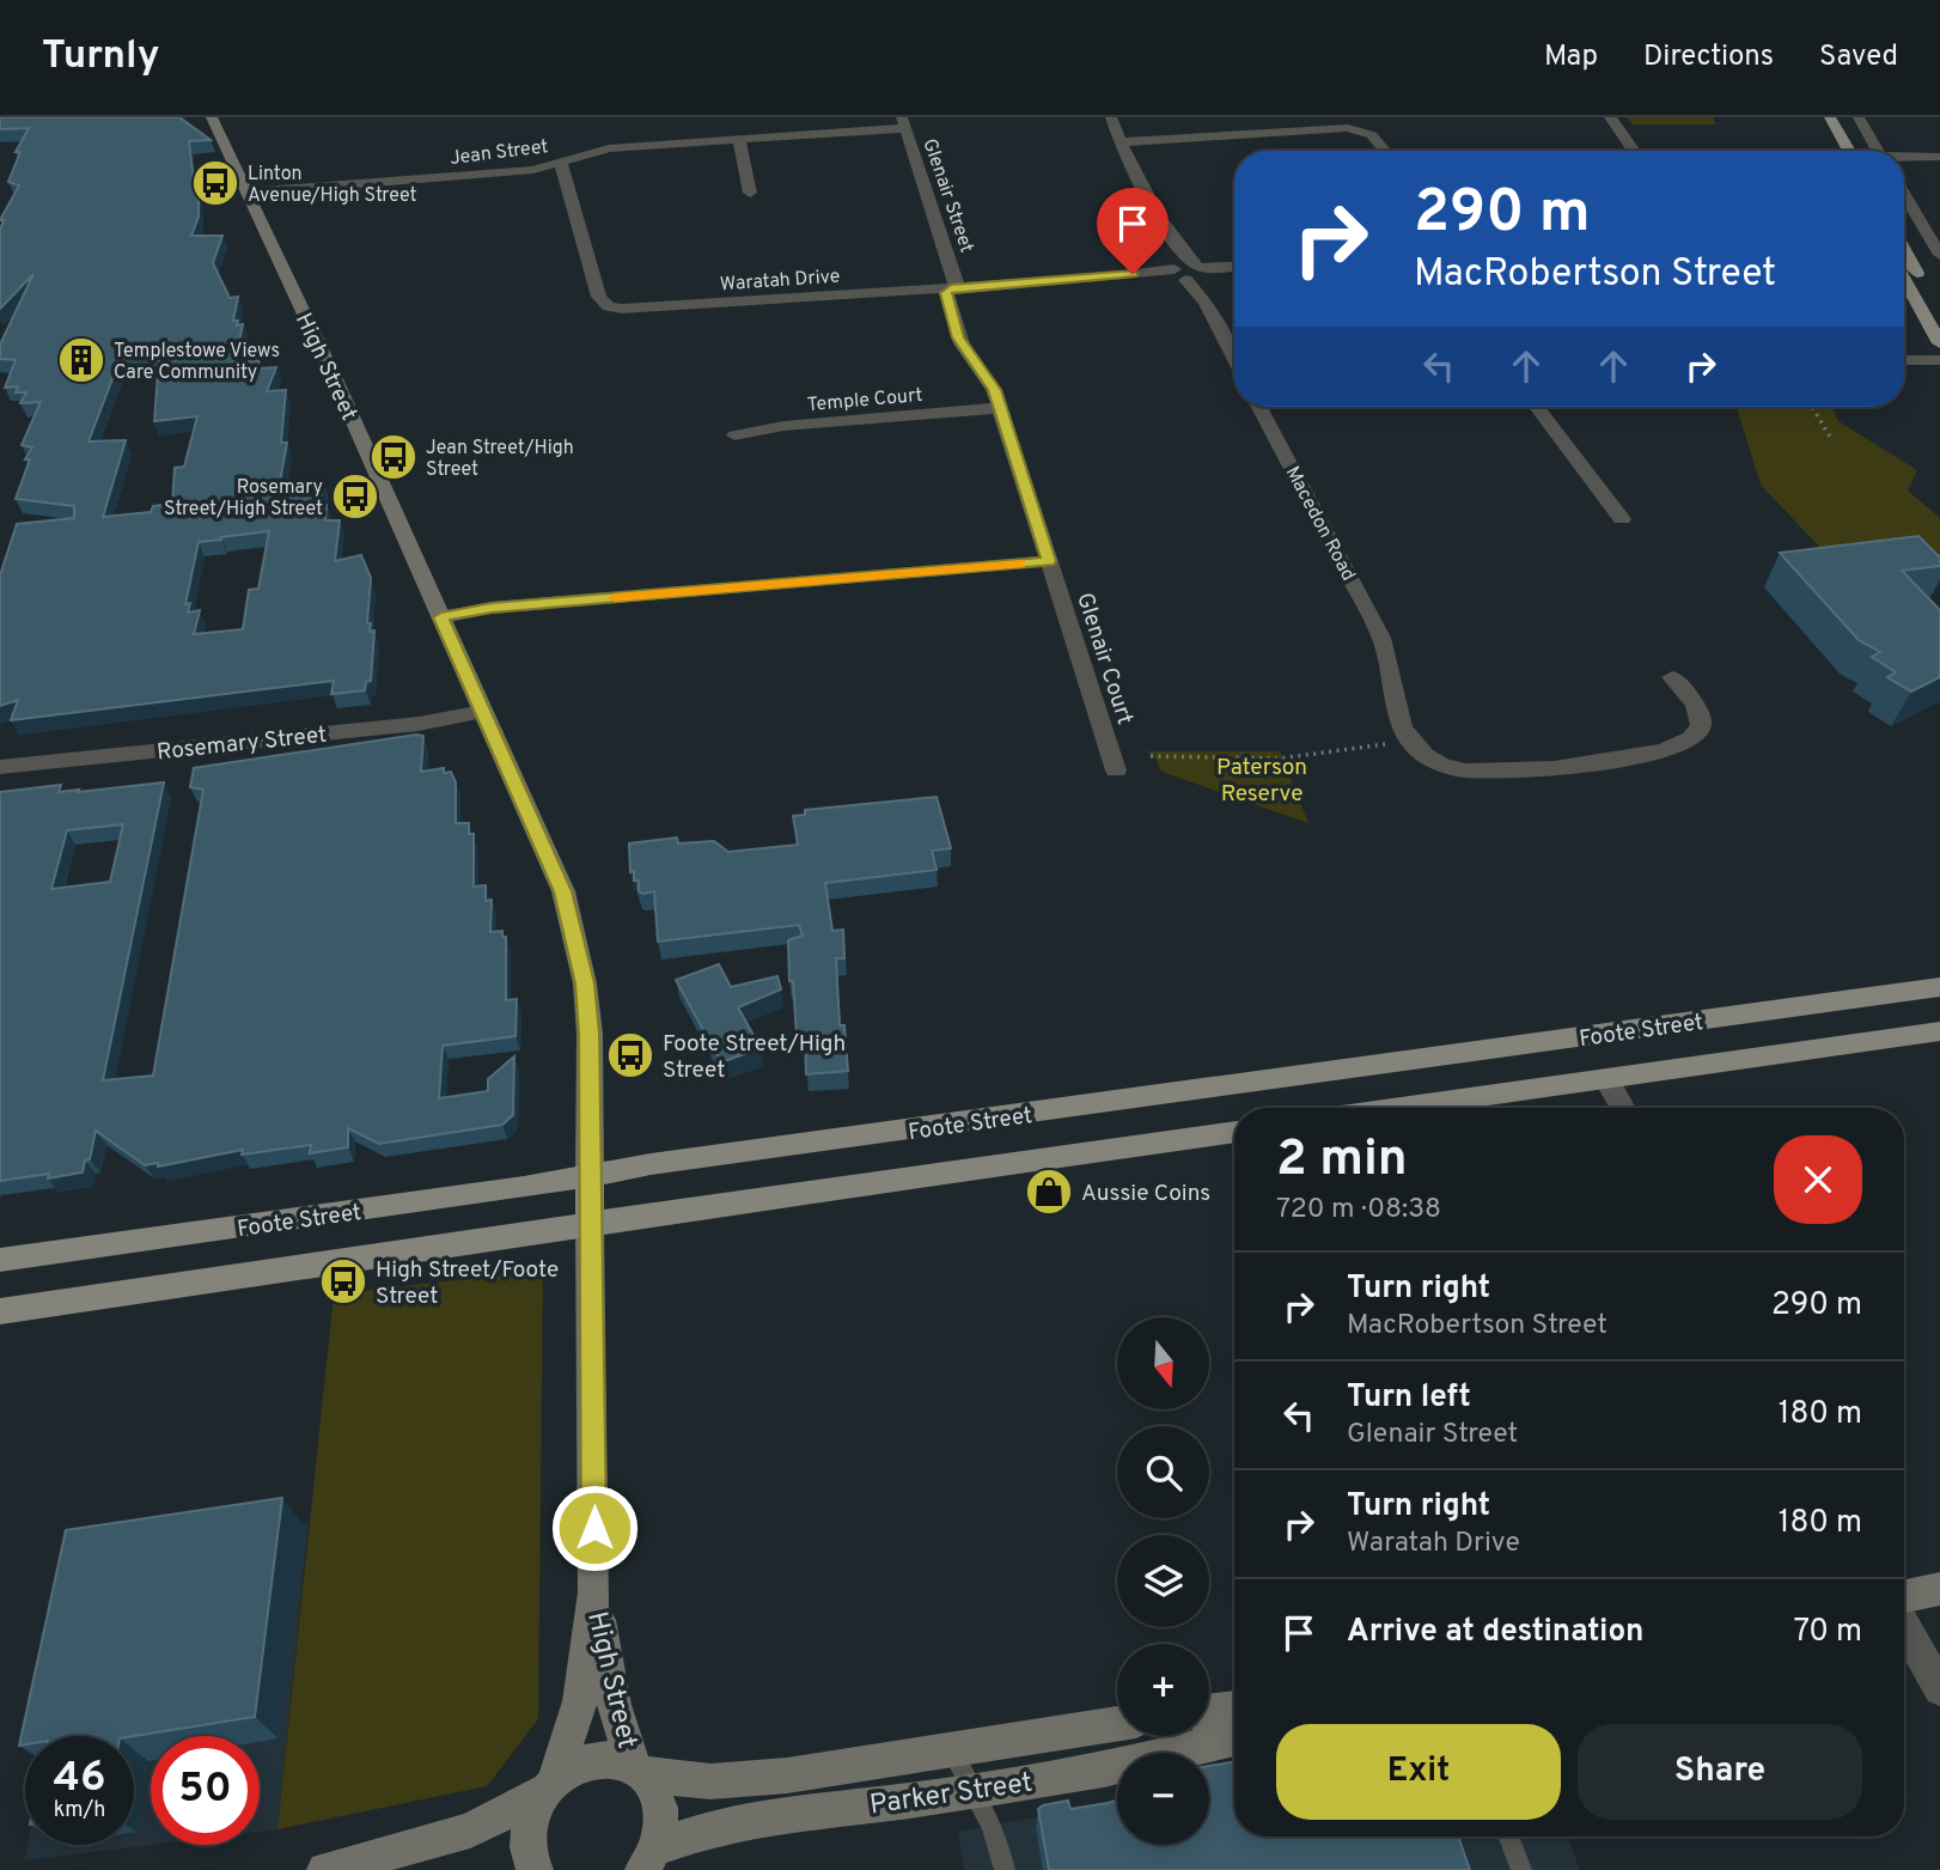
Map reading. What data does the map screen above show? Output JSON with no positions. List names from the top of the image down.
{
  "streets": {
    "main road": ["High Street", "Foote Street", "Parker Street"],
    "street": [
      "Jean Street",
      "Glenair Street",
      "Waratah Drive",
      "Temple Court",
      "Macedon Road",
      "Glenair Court",
      "Rosemary Street"
    ]
  },
  "crossings": [
    ["Jean Street", "Glenair Street"],
    ["Jean Street", "Waratah Drive"],
    ["Jean Street", "High Street"],
    ["Glenair Street", "Waratah Drive"],
    ["Glenair Street", "Temple Court"],
    ["Glenair Street", "Glenair Court"],
    ["High Street", "Rosemary Street"],
    ["High Street", "Foote Street"],
    ["High Street", "Parker Street"]
  ],
  "parks": ["Paterson Reserve"],
  "places": {
    "bus stop": [
      "Linton Avenue/High Street",
      "Jean Street/High Street",
      "Rosemary Street/High Street",
      "Foote Street/High Street",
      "High Street/Foote Street"
    ],
    "building": ["Templestowe Views Care Community"],
    "shop": ["Aussie Coins"]
  },
  "north": "bottom",
  "page": {
    "header": "Turnly",
    "nav": ["Map", "Directions", "Saved"],
    "turn": ["290 m", "MacRobertson Street"],
    "heading": ["2 min", "720 m · 08:38"],
    "list": [
      {
        "name": "Turn right",
        "note": "MacRobertson Street",
        "value": "290 m"
      },
      {
        "name": "Turn left",
        "note": "Glenair Street",
        "value": "180 m"
      },
      {
        "name": "Turn right",
        "note": "Waratah Drive",
        "value": "180 m"
      },
      {
        "name": "Arrive at destination",
        "value": "70 m"
      }
    ],
    "map_buttons": ["+", "−"],
    "buttons": ["Exit", "Share"],
    "speed": "46 km/h",
    "limit": "50"
  }
}
